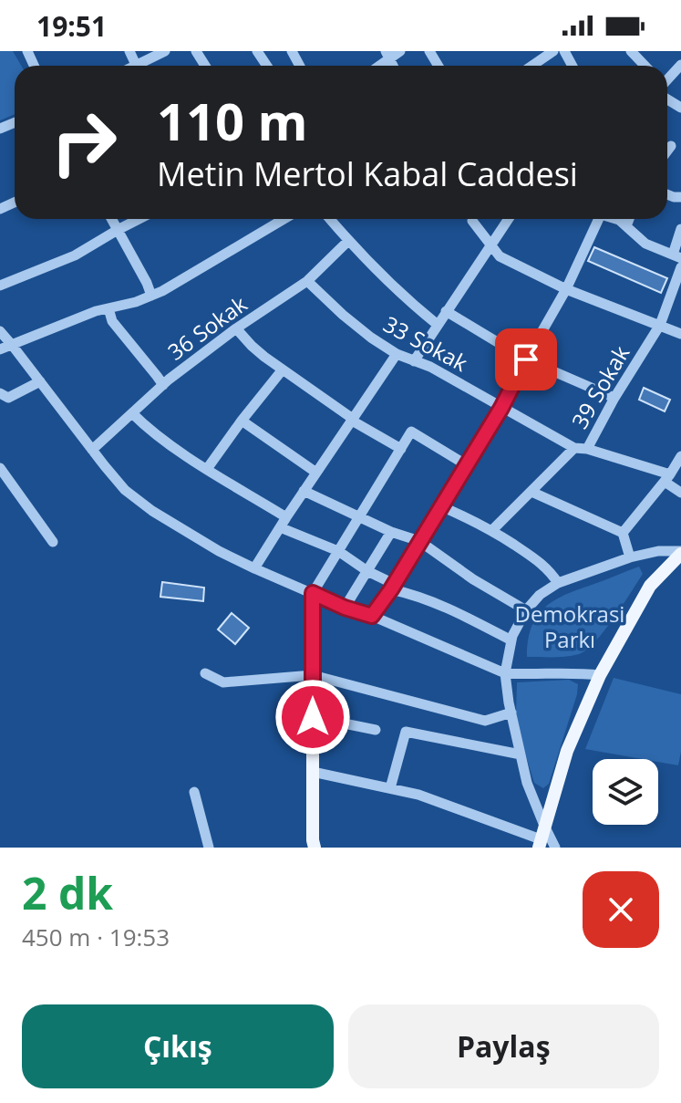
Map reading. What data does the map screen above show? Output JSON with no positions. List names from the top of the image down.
{
  "streets": {
    "street": ["36 Sokak", "33 Sokak", "39 Sokak"]
  },
  "crossings": [
    ["36 Sokak", "33 Sokak"],
    ["33 Sokak", "39 Sokak"]
  ],
  "parks": ["Demokrasi Parkı"],
  "page": {
    "status": "19:51",
    "turn": ["110 m", "Metin Mertol Kabal Caddesi"],
    "heading": ["2 dk", "450 m · 19:53"],
    "buttons": ["Çıkış", "Paylaş"]
  }
}
